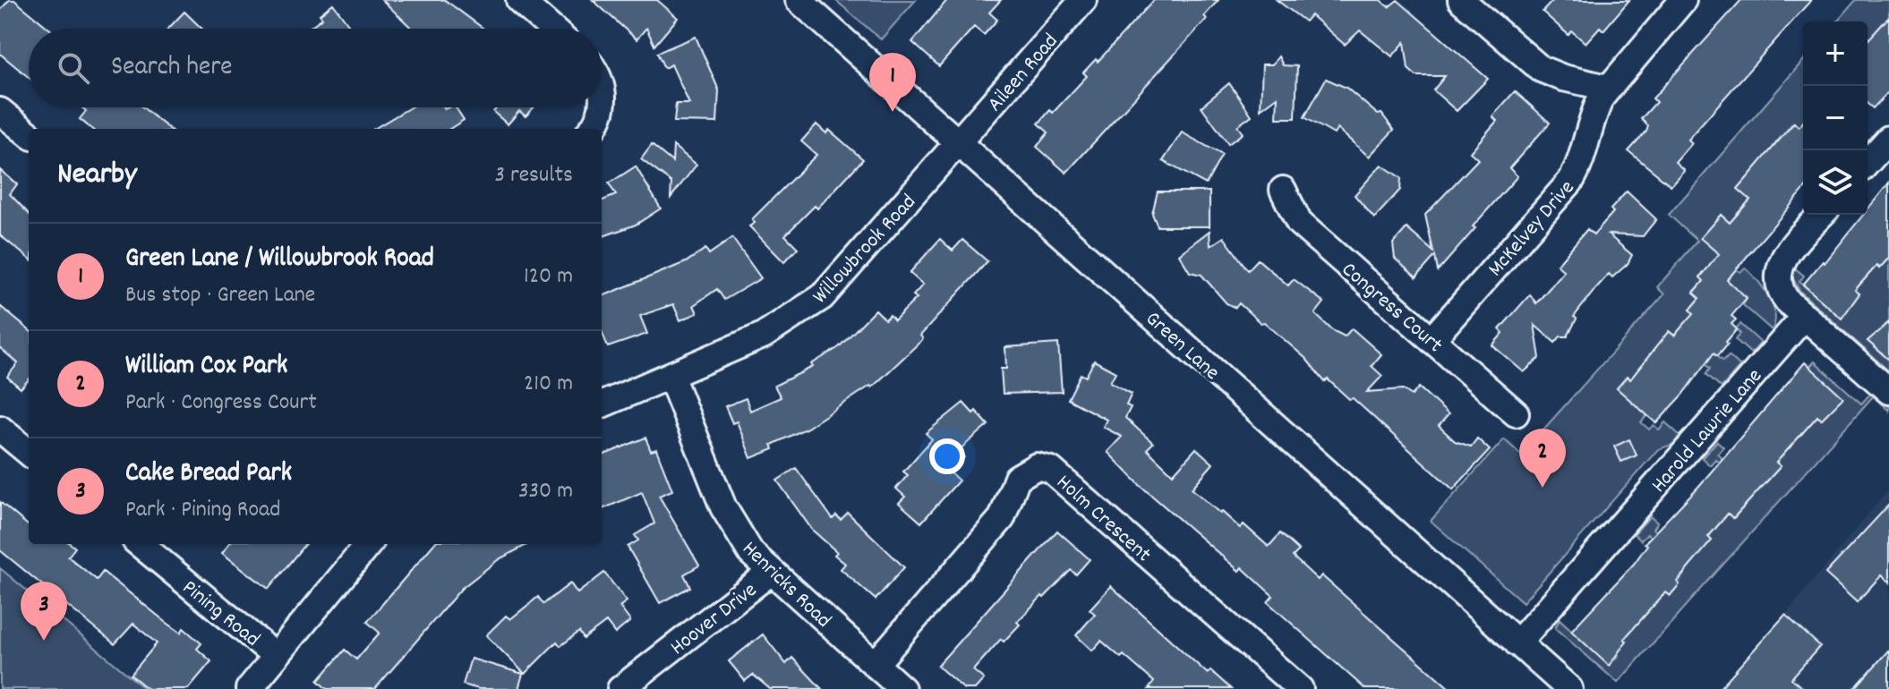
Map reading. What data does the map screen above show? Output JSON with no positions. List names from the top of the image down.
{
  "streets": {
    "street": [
      "Aileen Road",
      "McKelvey Drive",
      "Willowbrook Road",
      "Congress Court",
      "Green Lane",
      "Harold Lawrie Lane",
      "Holm Crescent",
      "Henricks Road",
      "Pining Road",
      "Hoover Drive"
    ]
  },
  "crossings": [
    ["Aileen Road", "Willowbrook Road"],
    ["Aileen Road", "Green Lane"],
    ["McKelvey Drive", "Congress Court"],
    ["Willowbrook Road", "Green Lane"],
    ["Willowbrook Road", "Henricks Road"],
    ["Green Lane", "Harold Lawrie Lane"],
    ["Holm Crescent", "Henricks Road"],
    ["Henricks Road", "Hoover Drive"]
  ],
  "page": {
    "map_buttons": ["+", "−"],
    "search": "Search here",
    "pins": ["1", "2", "3"],
    "heading": ["Nearby", "3 results"],
    "list": [
      {
        "mark": "1",
        "name": "Green Lane / Willowbrook Road",
        "note": "Bus stop · Green Lane",
        "value": "120 m"
      },
      {
        "mark": "2",
        "name": "William Cox Park",
        "note": "Park · Congress Court",
        "value": "210 m"
      },
      {
        "mark": "3",
        "name": "Cake Bread Park",
        "note": "Park · Pining Road",
        "value": "330 m"
      }
    ]
  }
}
